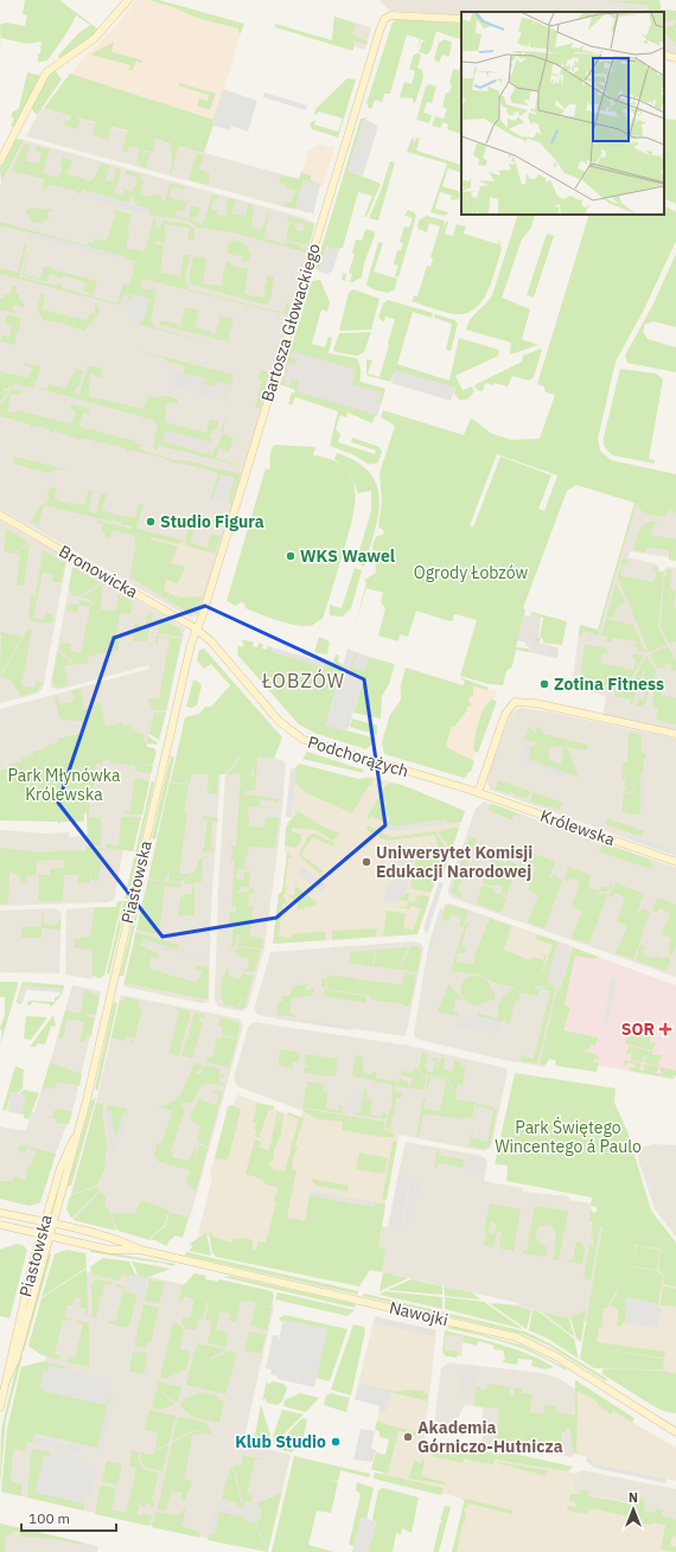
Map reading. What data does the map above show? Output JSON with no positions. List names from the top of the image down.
{
  "streets": {
    "street": [
      "Bartosza Głowackiego",
      "Bronowicka",
      "Podchorążych",
      "Królewska",
      "Piastowska",
      "Nawojki"
    ]
  },
  "crossings": [
    ["Bartosza Głowackiego", "Bronowicka"],
    ["Bartosza Głowackiego", "Podchorążych"],
    ["Bartosza Głowackiego", "Piastowska"],
    ["Bronowicka", "Podchorążych"],
    ["Bronowicka", "Piastowska"],
    ["Podchorążych", "Królewska"],
    ["Podchorążych", "Piastowska"],
    ["Piastowska", "Nawojki"]
  ],
  "districts": ["ŁOBZÓW"],
  "parks": ["Ogrody Łobzów", "Park Młynówka Królewska", "Park Świętego Wincentego á Paulo"],
  "places": {
    "other": [
      "Studio Figura",
      "WKS Wawel",
      "Zotina Fitness",
      "Uniwersytet Komisji Edukacji Narodowej",
      "Akademia Górniczo-Hutnicza",
      "Klub Studio"
    ],
    "health": ["SOR"]
  },
  "scale_bar": "100 m",
  "north": "top"
}
